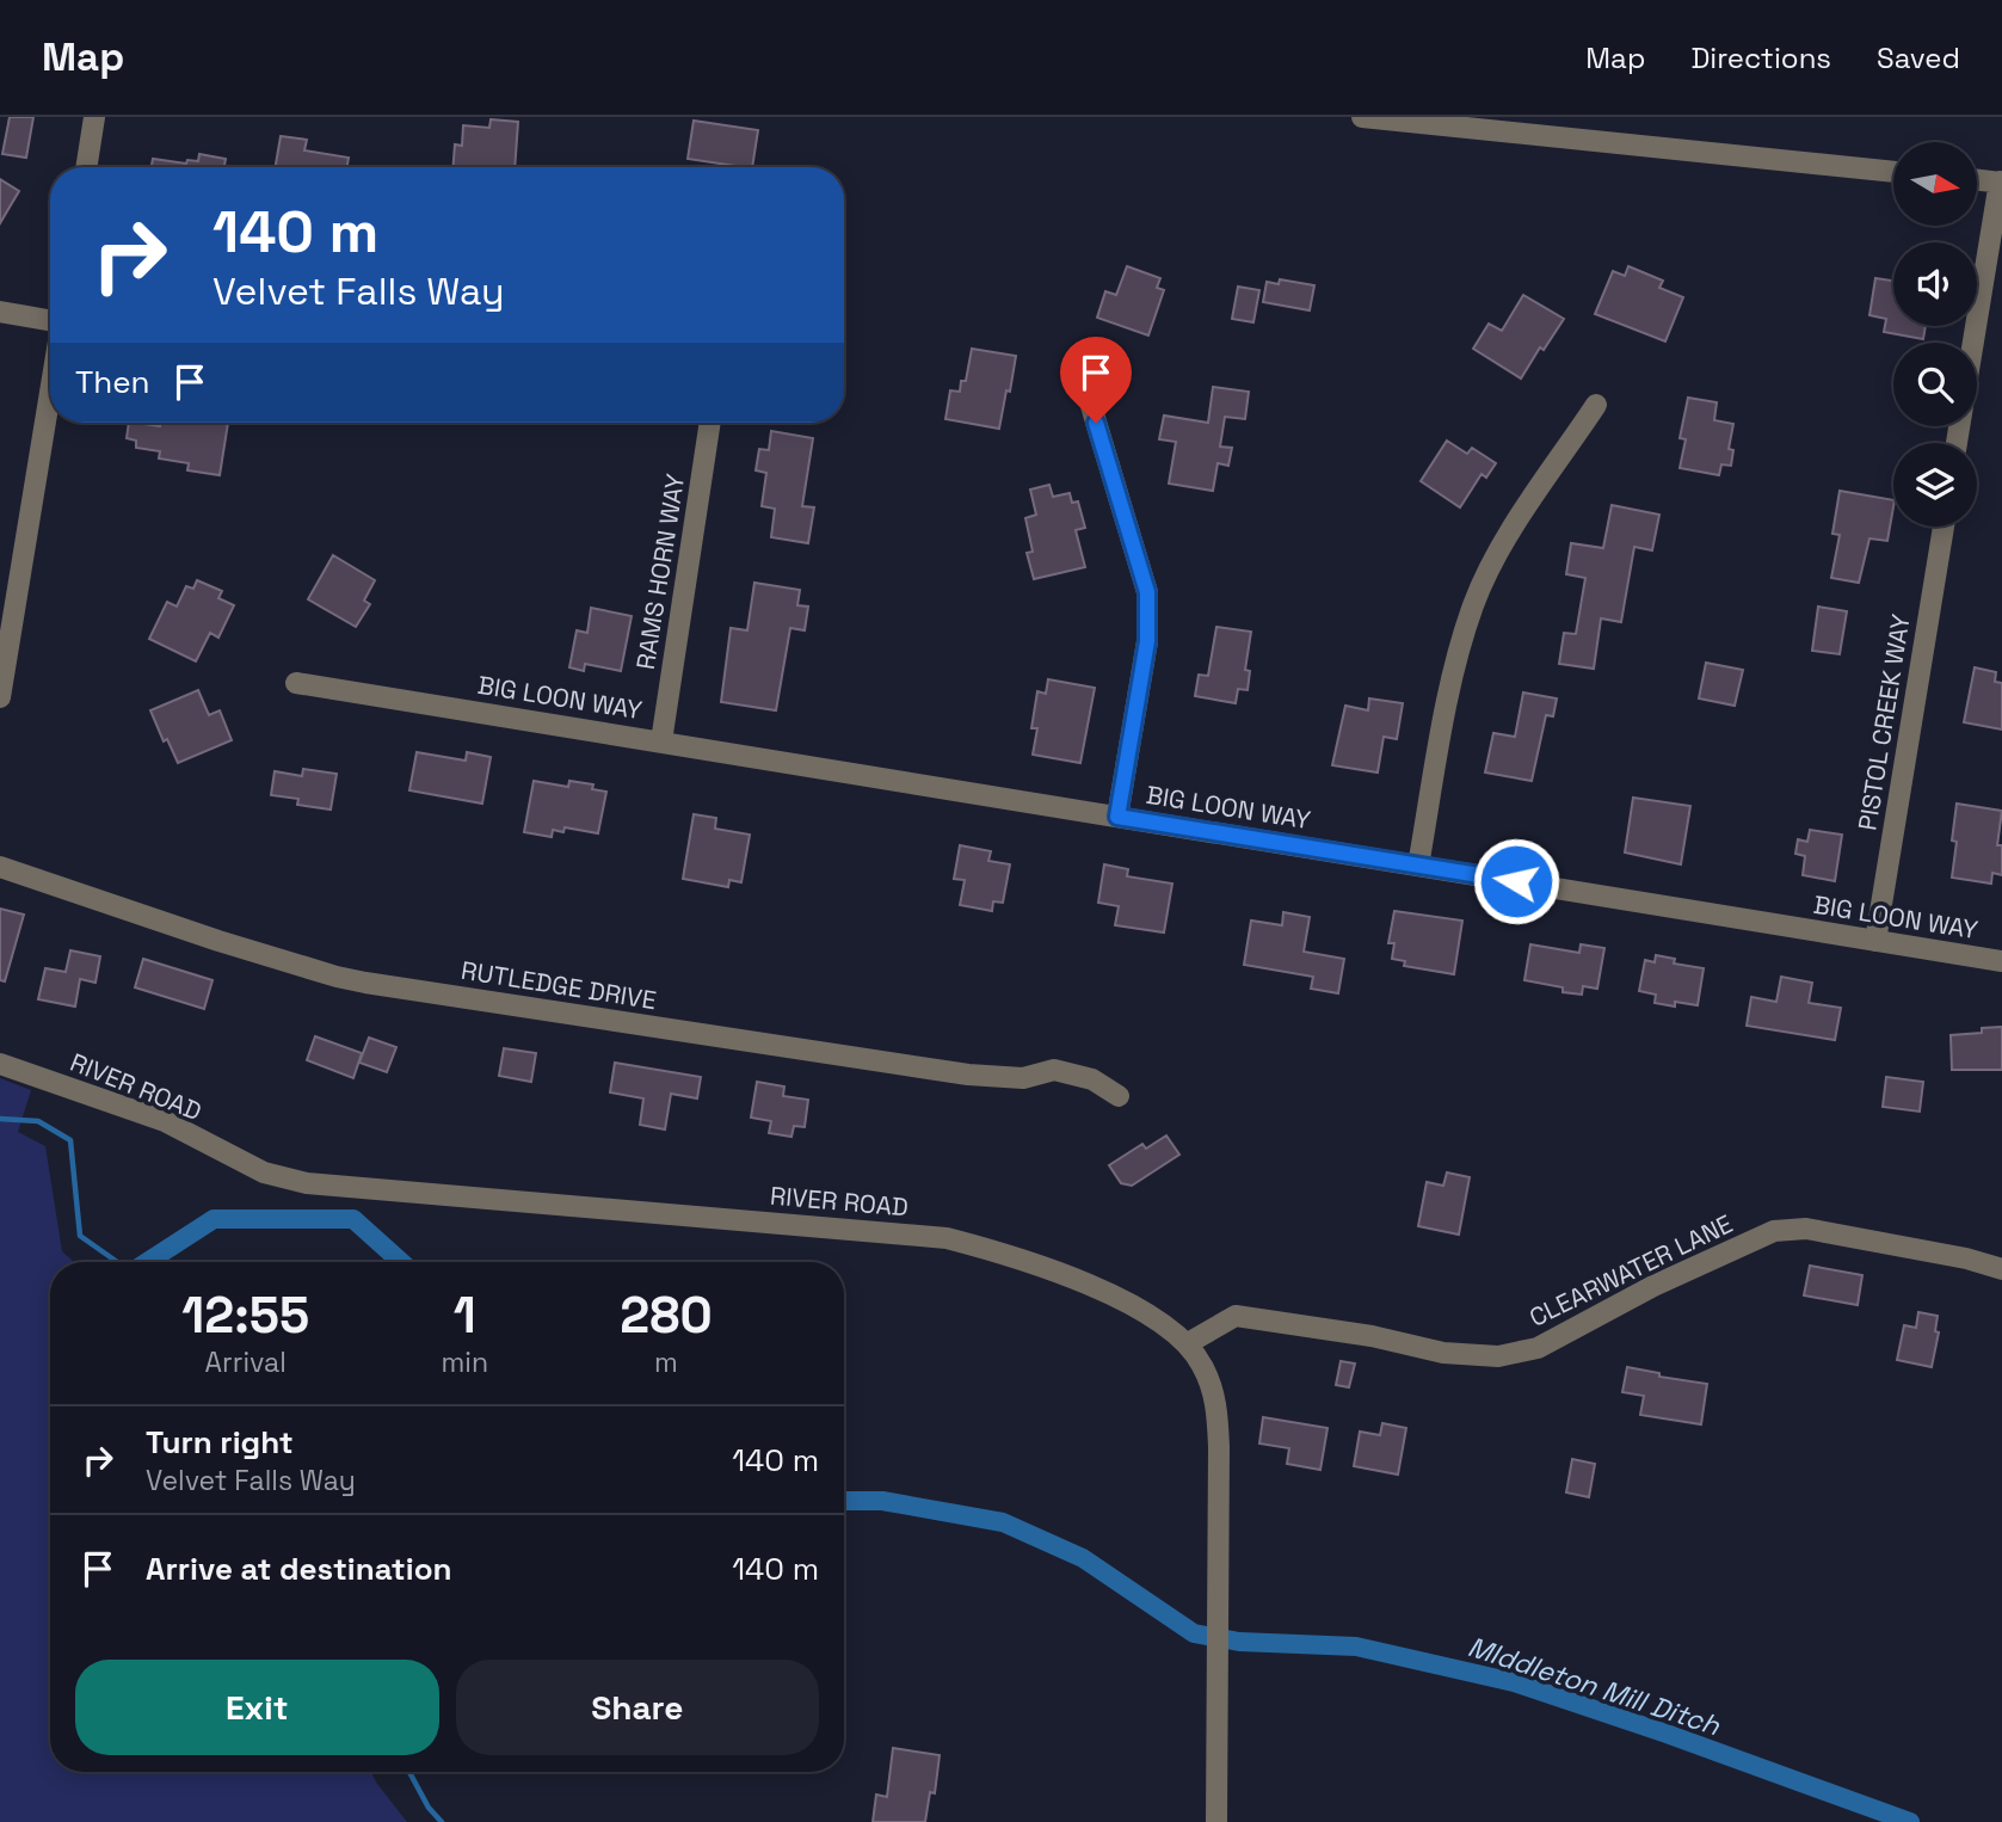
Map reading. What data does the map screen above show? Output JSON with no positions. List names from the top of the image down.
{
  "streets": {
    "street": [
      "RAMS HORN WAY",
      "BIG LOON WAY",
      "PISTOL CREEK WAY",
      "RUTLEDGE DRIVE",
      "RIVER ROAD",
      "CLEARWATER LANE"
    ]
  },
  "crossings": [
    ["RAMS HORN WAY", "BIG LOON WAY"],
    ["BIG LOON WAY", "PISTOL CREEK WAY"],
    ["RIVER ROAD", "CLEARWATER LANE"]
  ],
  "water": ["MIddleton Mill Ditch"],
  "north": "right",
  "page": {
    "header": "Map",
    "nav": ["Map", "Directions", "Saved"],
    "turn": ["140 m", "Velvet Falls Way"],
    "then": "Then",
    "eta": [
      "12:55",
      "Arrival",
      "1",
      "min",
      "280",
      "m"
    ],
    "list": [
      {
        "name": "Turn right",
        "note": "Velvet Falls Way",
        "value": "140 m"
      },
      {
        "name": "Arrive at destination",
        "value": "140 m"
      }
    ],
    "buttons": ["Exit", "Share"]
  }
}
